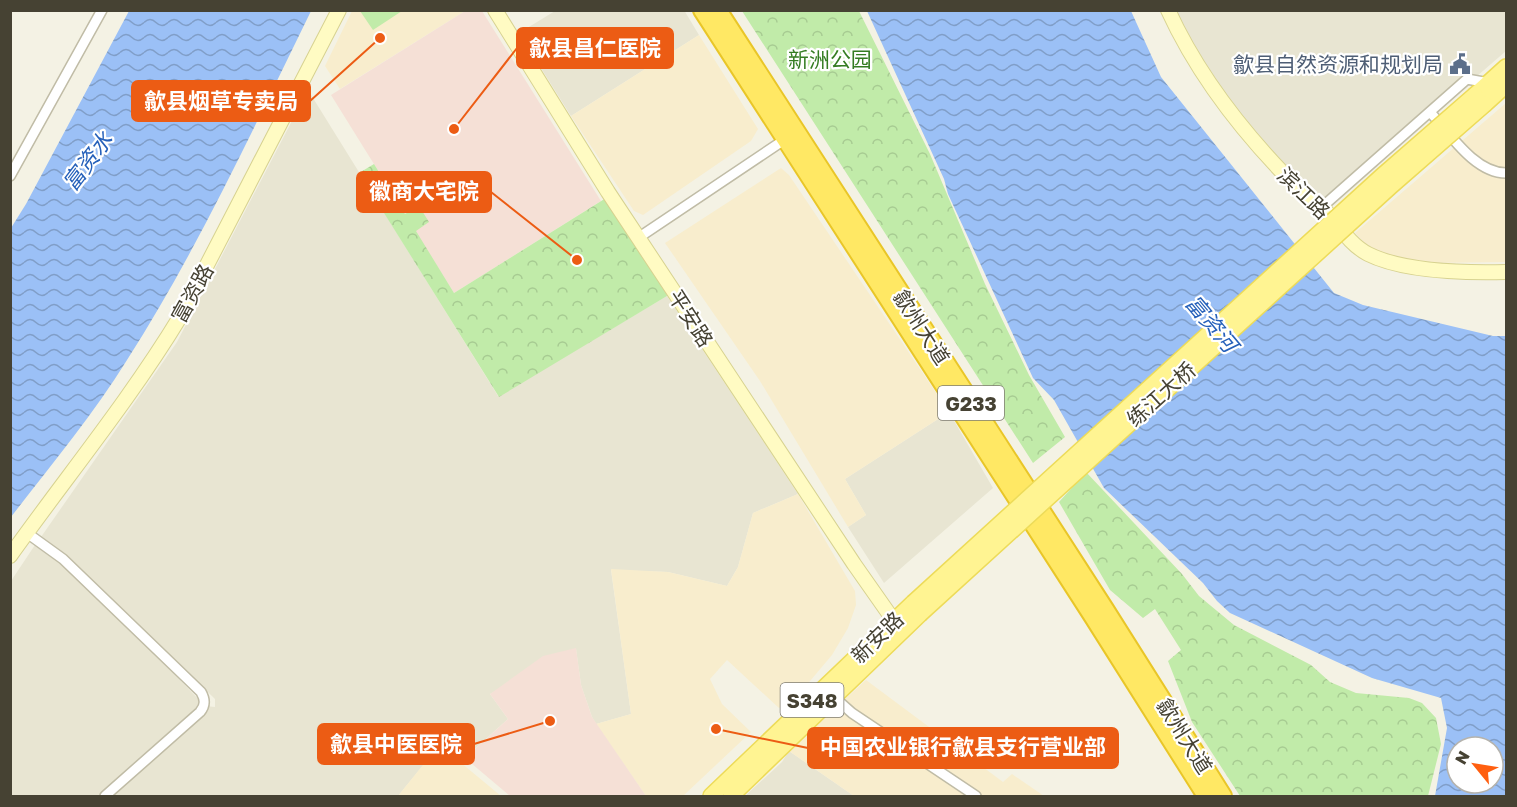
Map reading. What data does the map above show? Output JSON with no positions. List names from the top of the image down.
{
  "streets": {
    "highway": ["歙州大道", "G233"],
    "main road": ["练江大桥", "新安路", "S348"],
    "street": ["滨江路", "富资路", "平安路"]
  },
  "crossings": [
    ["平安路", "新安路"],
    ["练江大桥", "新安路"],
    ["练江大桥", "S348"]
  ],
  "water": ["富资水", "富资河"],
  "parks": ["新洲公园"],
  "places": {
    "other": [
      "歙县烟草专卖局",
      "歙县昌仁医院",
      "徽商大宅院",
      "歙县中医医院",
      "中国农业银行歙县支行营业部"
    ],
    "public building": ["歙县自然资源和规划局"]
  },
  "north": "top left"
}
